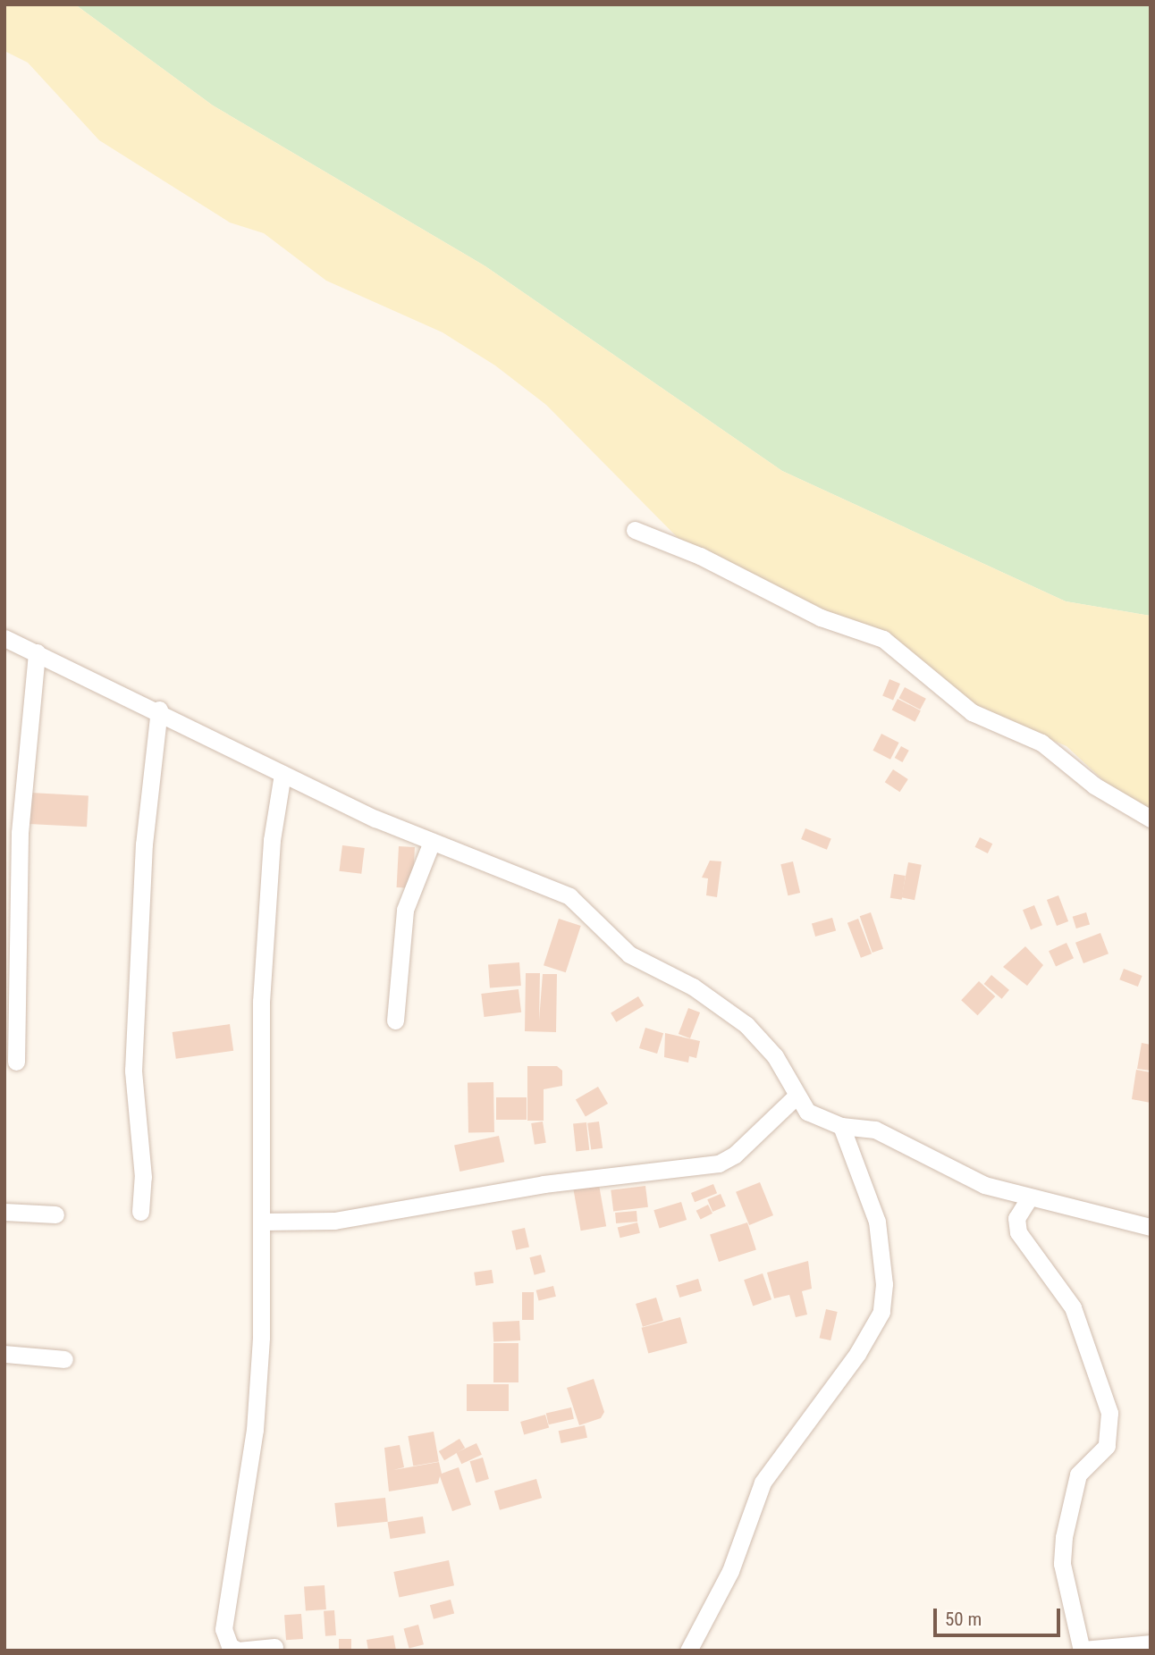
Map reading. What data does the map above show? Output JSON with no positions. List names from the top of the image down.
{
  "scale_bar": "50 m"
}
